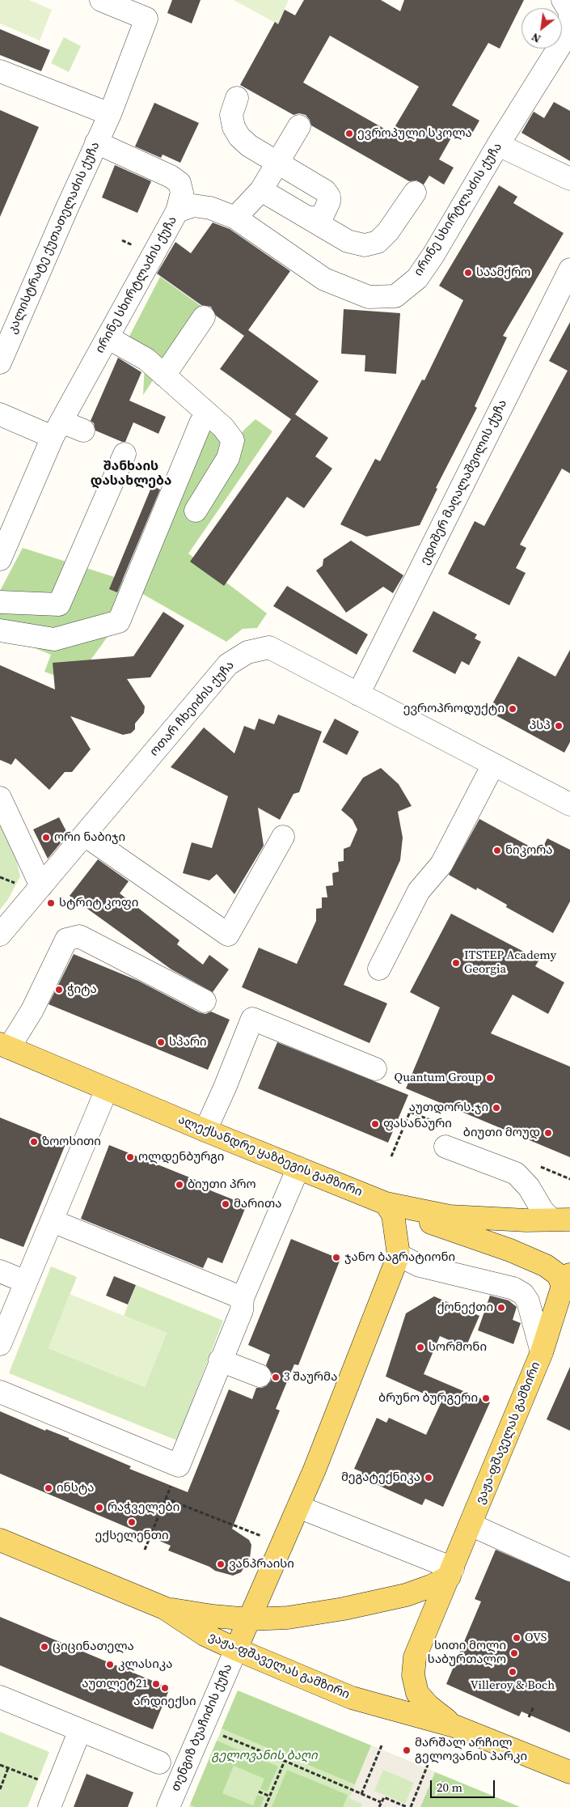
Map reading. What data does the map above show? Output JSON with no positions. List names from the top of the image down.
{
  "streets": {
    "main road": ["ალექსანდრე ყაზბეგის გამზირი", "ვაჟა-ფშაველას გამზირი"],
    "street": [
      "ირინე სხირტლაძის ქუჩა",
      "კალისტრატე ქუთათელაძის ქუჩა",
      "ედიშერ მაღალაშვილის ქუჩა",
      "ოთარ ჩხეიძის ქუჩა",
      "თენგიზ ბუაჩიძის ქუჩა"
    ]
  },
  "crossings": [
    ["ედიშერ მაღალაშვილის ქუჩა", "ოთარ ჩხეიძის ქუჩა"],
    ["ვაჟა-ფშაველას გამზირი", "თენგიზ ბუაჩიძის ქუჩა"]
  ],
  "districts": ["შანხაის დასახლება"],
  "parks": ["გელოვანის ბაღი"],
  "places": [
    "ევროპული სკოლა",
    "საამქრო",
    "ევროპროდუქტი",
    "პსპ",
    "ორი ნაბიჯი",
    "ნიკორა",
    "სტრიტ კოფი",
    "ITSTEP Academy Georgia",
    "ჭიტა",
    "სპარი",
    "Quantum Group",
    "აუთდორს.ჯი",
    "ფასანაური",
    "ბიუთი მოუდ",
    "ზოოსითი",
    "ოლდენბურგი",
    "ბიუთი პრო",
    "მარითა",
    "ჯანო ბაგრატიონი",
    "ქონექთი",
    "სორმონი",
    "3 შაურმა",
    "ბრუნო ბურგერი",
    "მეგატექნიკა",
    "ინსტა",
    "რაჭველები",
    "ექსელენთი",
    "ვანპრაისი",
    "OVS",
    "ციცინათელა",
    "სითი მოლი საბურთალო",
    "კლასიკა",
    "Villeroy & Boch",
    "აუთლეტ21",
    "არდიექსი",
    "მარშალ არჩილ გელოვანის პარკი"
  ],
  "scale_bar": "20 m",
  "north": "bottom left"
}
